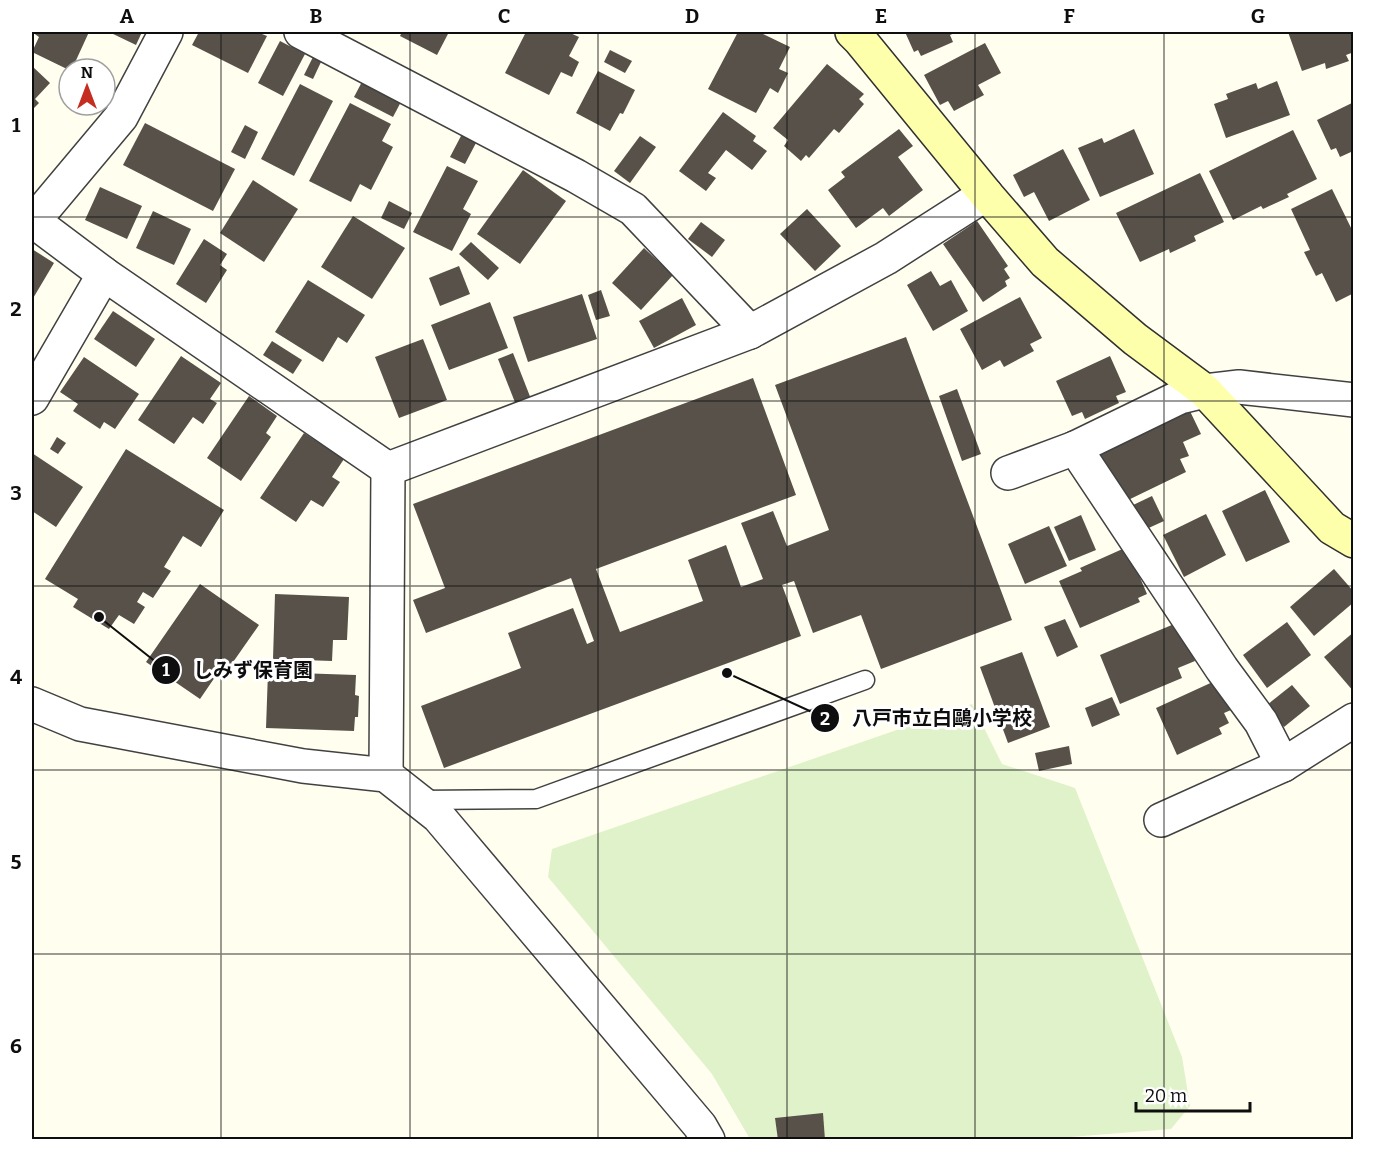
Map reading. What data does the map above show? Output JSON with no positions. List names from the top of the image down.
{
  "places": ["しみず保育園", "八戸市立白鷗小学校"],
  "scale_bar": "20 m",
  "north": "top",
  "grid": {
    "columns": [
      "A",
      "B",
      "C",
      "D",
      "E",
      "F",
      "G"
    ],
    "rows": [
      "1",
      "2",
      "3",
      "4",
      "5",
      "6"
    ]
  }
}
